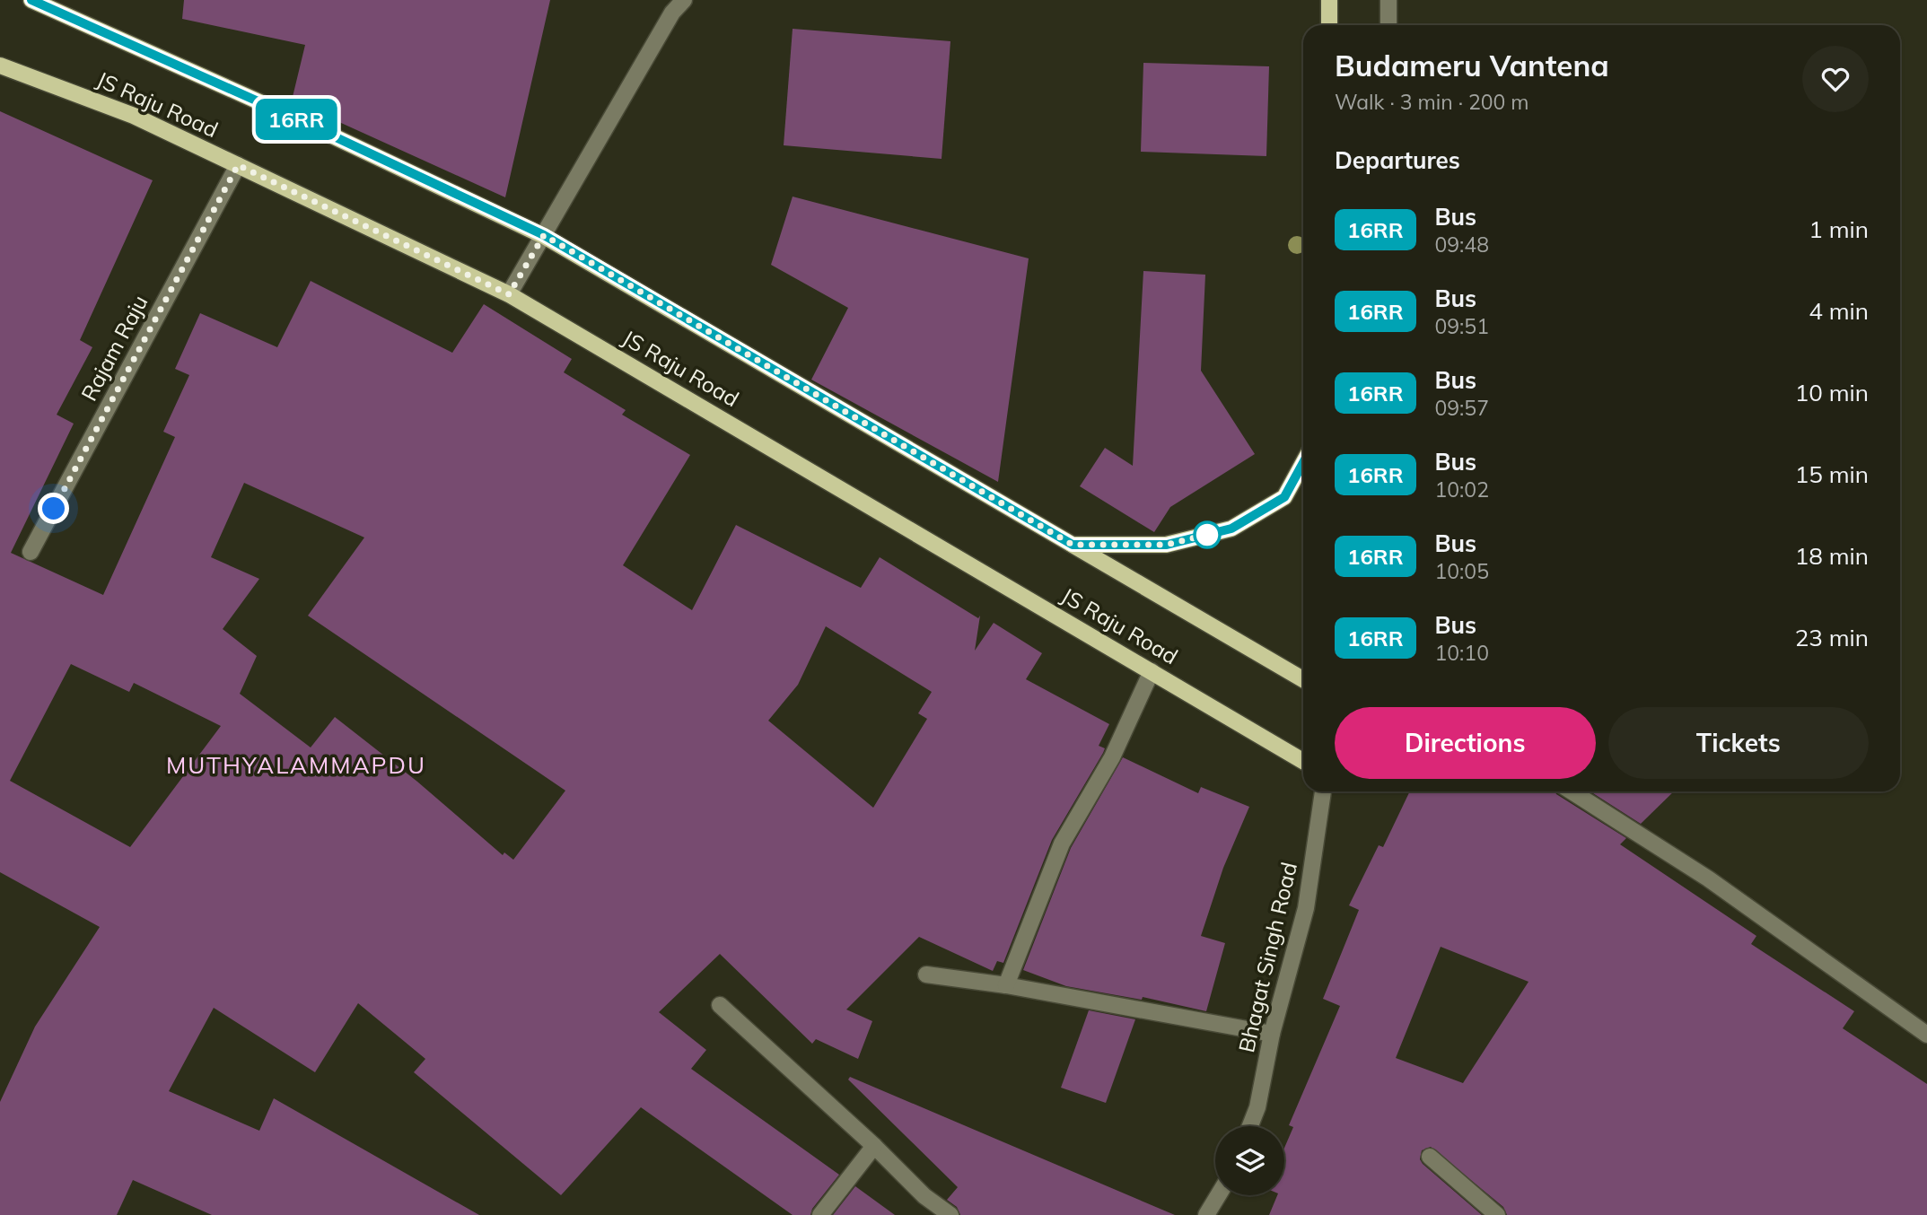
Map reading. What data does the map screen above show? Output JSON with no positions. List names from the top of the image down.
{
  "streets": {
    "main road": ["JS Raju Road"],
    "street": ["Rajam Raju", "Bhagat Singh Road"]
  },
  "crossings": [
    ["JS Raju Road", "Rajam Raju"]
  ],
  "districts": ["MUTHYALAMMAPDU"],
  "lines": ["bus line 16RR"],
  "page": {
    "on_map": "16RR",
    "heading": [
      ["Budameru Vantena", "Walk · 3 min · 200 m"],
      "Departures"
    ],
    "list": [
      {
        "mark": "16RR",
        "name": "Bus",
        "note": "09:48",
        "value": "1 min"
      },
      {
        "mark": "16RR",
        "name": "Bus",
        "note": "09:51",
        "value": "4 min"
      },
      {
        "mark": "16RR",
        "name": "Bus",
        "note": "09:57",
        "value": "10 min"
      },
      {
        "mark": "16RR",
        "name": "Bus",
        "note": "10:02",
        "value": "15 min"
      },
      {
        "mark": "16RR",
        "name": "Bus",
        "note": "10:05",
        "value": "18 min"
      },
      {
        "mark": "16RR",
        "name": "Bus",
        "note": "10:10",
        "value": "23 min"
      }
    ],
    "buttons": ["Directions", "Tickets"]
  }
}
